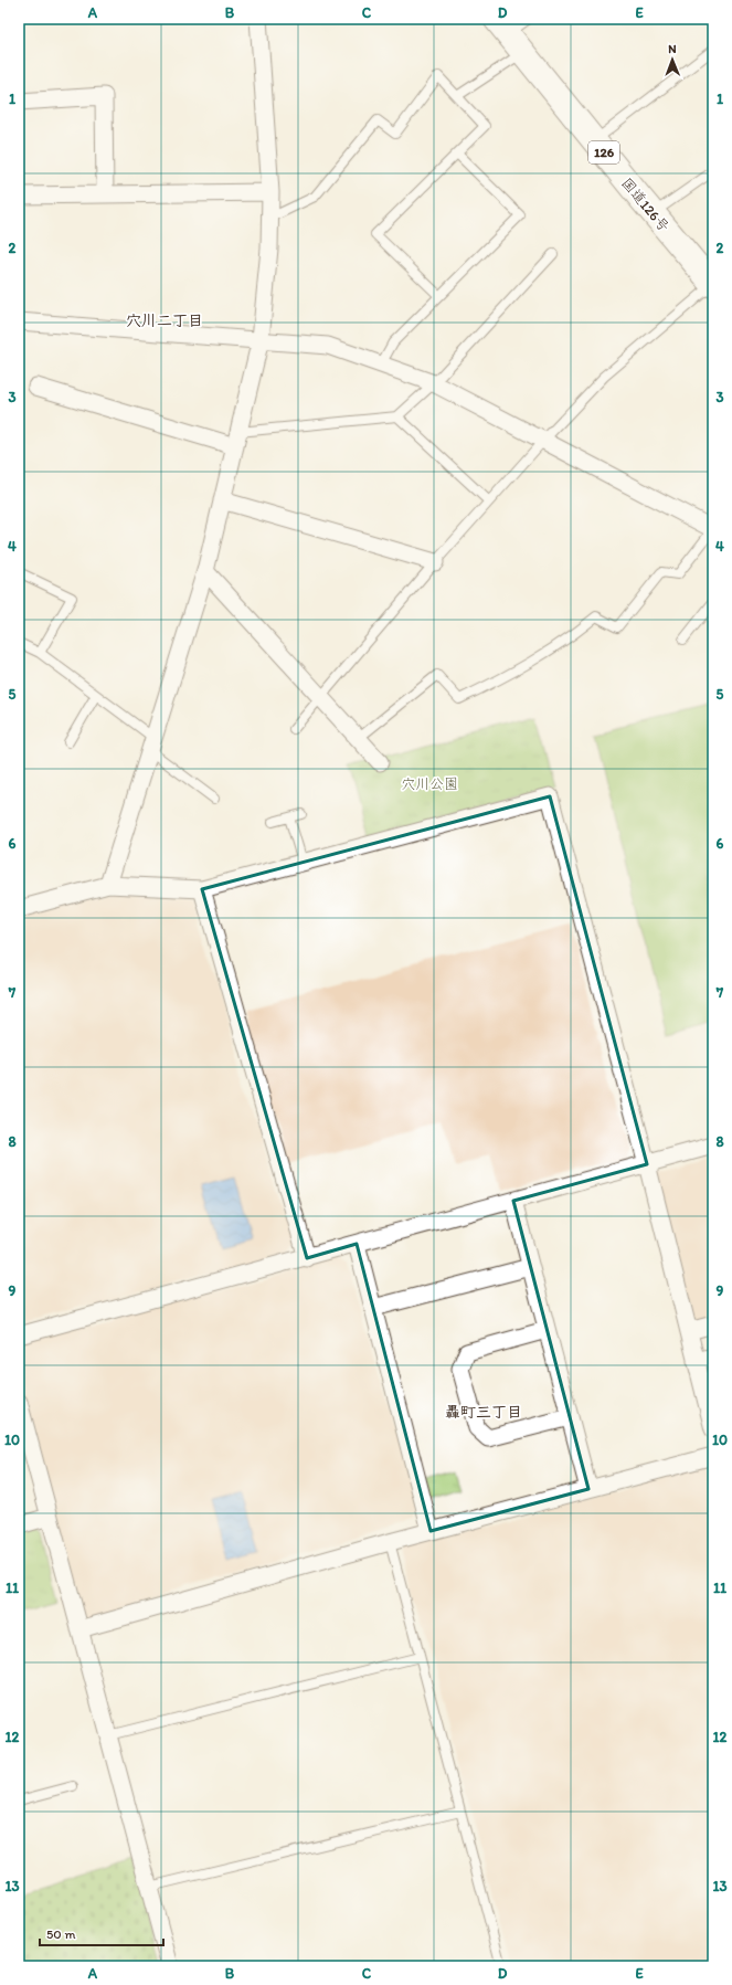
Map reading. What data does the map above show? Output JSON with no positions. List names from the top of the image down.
{
  "streets": {
    "highway": ["126", "国道126号"]
  },
  "districts": ["穴川二丁目", "轟町三丁目"],
  "parks": ["穴川公園"],
  "scale_bar": "50 m",
  "north": "top",
  "grid": {
    "columns": [
      "A",
      "B",
      "C",
      "D",
      "E"
    ],
    "rows": [
      "1",
      "2",
      "3",
      "4",
      "5",
      "6",
      "7",
      "8",
      "9",
      "10",
      "11",
      "12",
      "13"
    ]
  }
}
